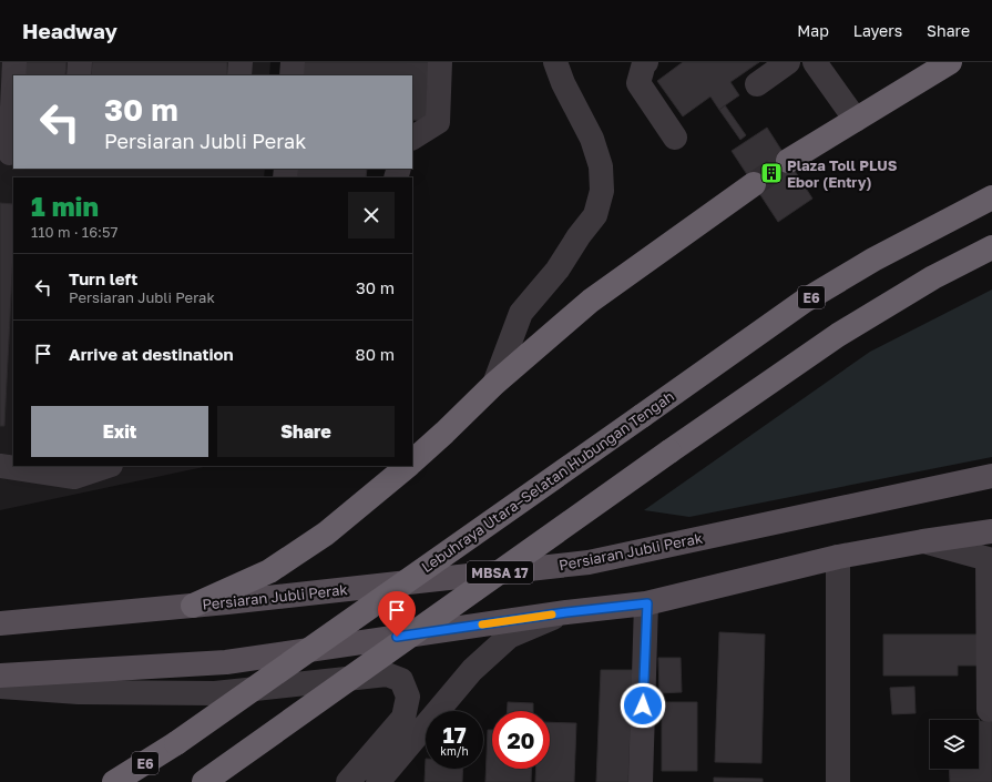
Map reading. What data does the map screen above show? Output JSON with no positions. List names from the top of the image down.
{
  "streets": {
    "highway": ["E6", "Lebuhraya Utara–Selatan Hubungan Tengah"],
    "main road": ["Persiaran Jubli Perak", "MBSA 17"]
  },
  "places": {
    "building": ["Plaza Toll PLUS Ebor (Entry)"]
  },
  "page": {
    "header": "Headway",
    "nav": ["Map", "Layers", "Share"],
    "turn": ["30 m", "Persiaran Jubli Perak"],
    "heading": ["1 min", "110 m · 16:57"],
    "list": [
      {
        "name": "Turn left",
        "note": "Persiaran Jubli Perak",
        "value": "30 m"
      },
      {
        "name": "Arrive at destination",
        "value": "80 m"
      }
    ],
    "buttons": ["Exit", "Share"],
    "speed": "17 km/h",
    "limit": "20"
  }
}
